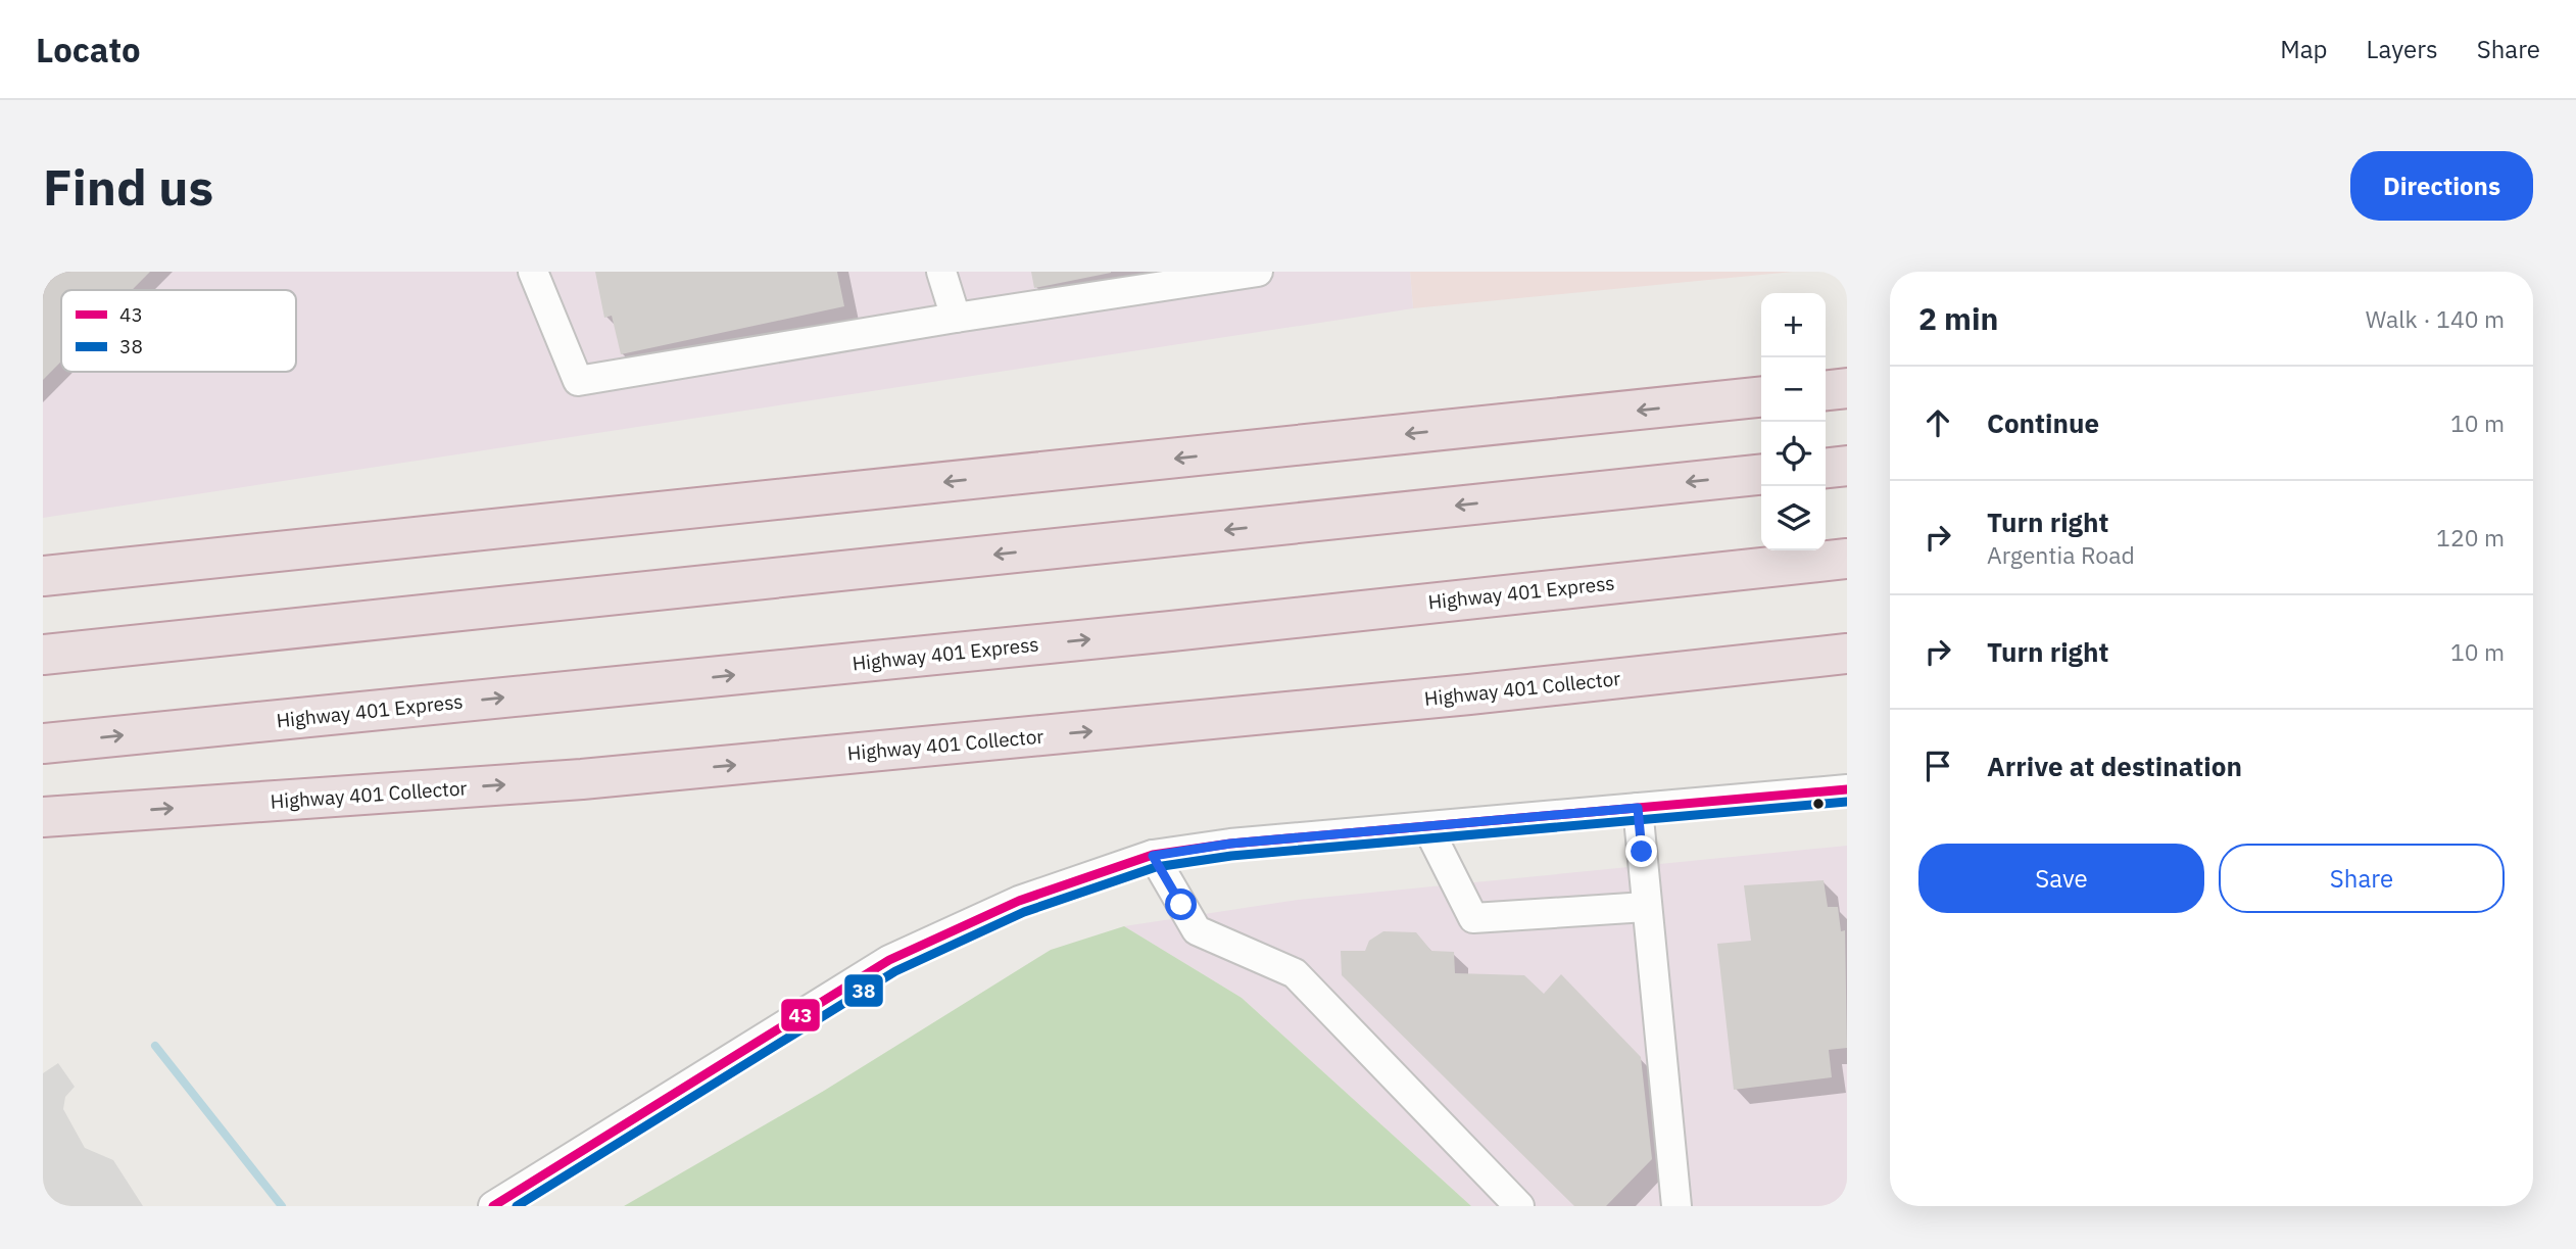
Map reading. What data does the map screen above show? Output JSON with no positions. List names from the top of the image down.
{
  "streets": {
    "highway": ["Highway 401 Express", "Highway 401 Collector"]
  },
  "lines": ["transit line 43", "transit line 38"],
  "legend": ["43", "38"],
  "page": {
    "header": "Locato",
    "nav": ["Map", "Layers", "Share"],
    "buttons": [
      "Directions",
      ["Save", "Share"]
    ],
    "title": "Find us",
    "heading": ["2 min", "Walk · 140 m"],
    "map_buttons": ["+", "−"],
    "list": [
      ["Continue", "10 m"],
      ["Turn right", "Argentia Road", "120 m"],
      ["Turn right", "10 m"],
      "Arrive at destination"
    ]
  }
}
